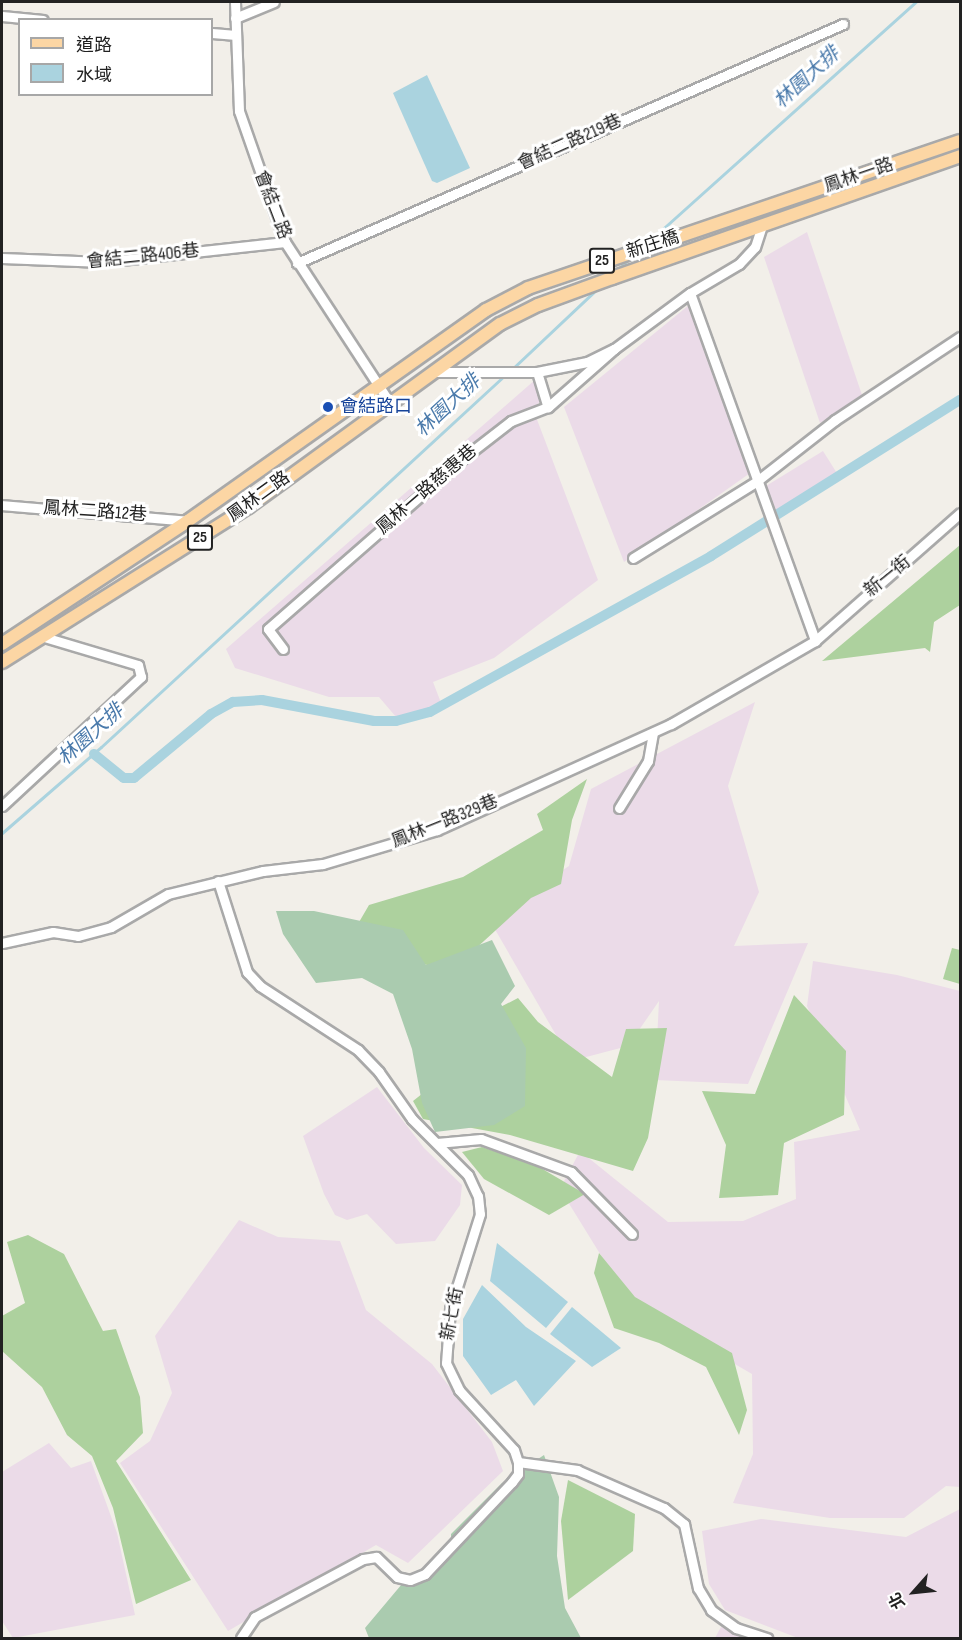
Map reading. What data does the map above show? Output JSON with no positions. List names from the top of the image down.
{
  "streets": {
    "main road": [
      "鳳林一路",
      "新庄橋",
      "25",
      "鳳林二路"
    ],
    "street": [
      "會結二路219巷",
      "會結二路",
      "會結二路406巷",
      "鳳林一路慈惠巷",
      "鳳林二路12巷",
      "新一街",
      "鳳林一路329巷",
      "新七街"
    ]
  },
  "crossings": [
    ["會結二路219巷", "會結二路"],
    ["鳳林一路", "新庄橋"],
    ["會結二路", "新庄橋"],
    ["會結二路", "會結二路406巷"],
    ["會結二路", "25"],
    ["會結二路", "鳳林二路"],
    ["新庄橋", "25"],
    ["新庄橋", "鳳林二路"],
    ["25", "鳳林二路"],
    ["鳳林二路", "鳳林二路12巷"],
    ["新一街", "鳳林一路329巷"],
    ["鳳林一路329巷", "新七街"]
  ],
  "water": ["林園大排"],
  "places": ["會結路口"],
  "legend": ["道路", "水域"],
  "north": "bottom left"
}
